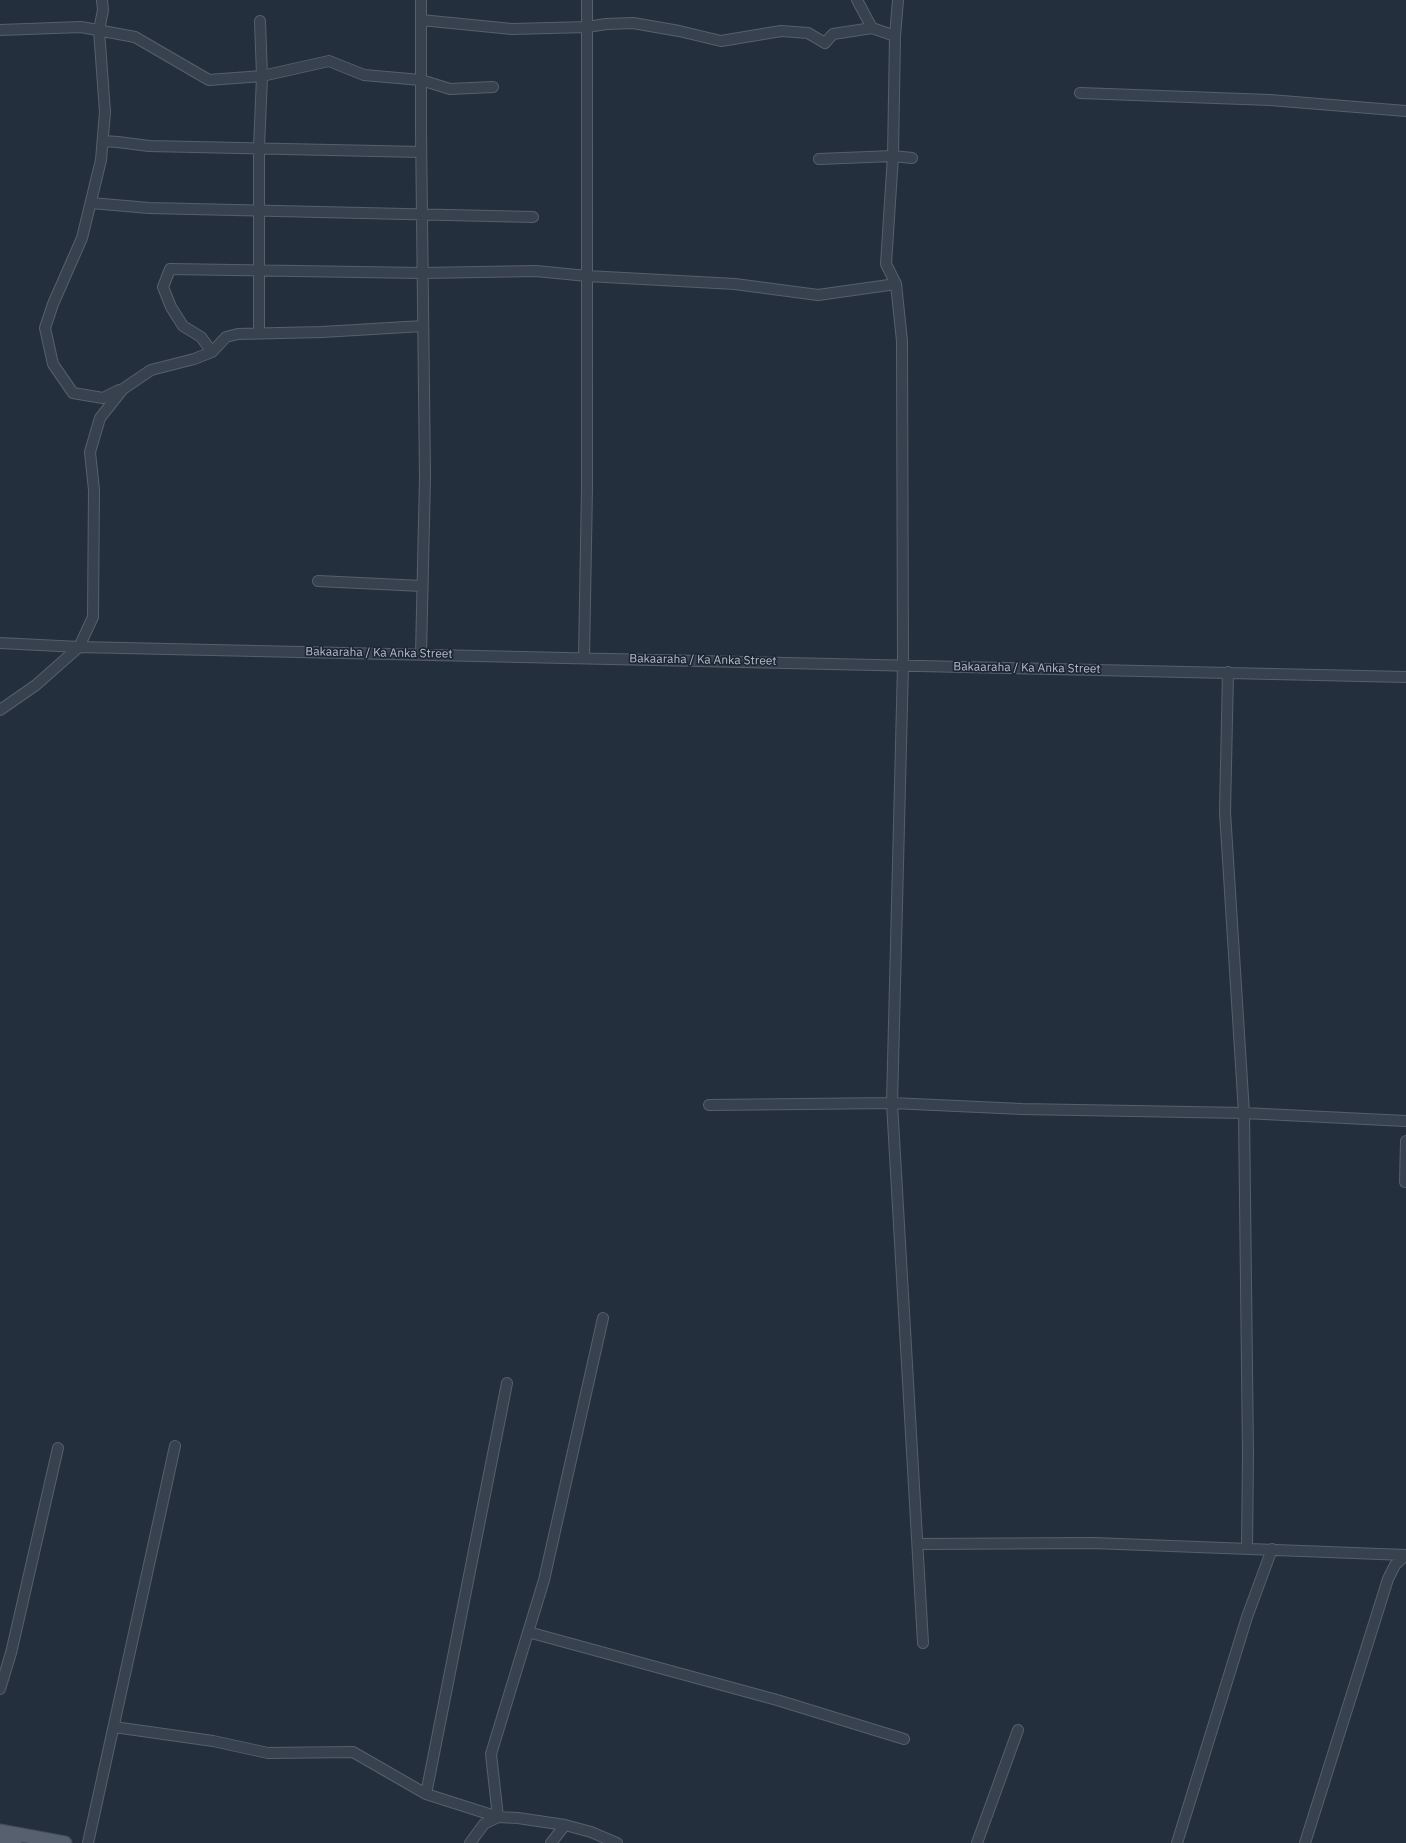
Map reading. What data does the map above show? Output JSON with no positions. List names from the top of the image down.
{
  "streets": {
    "street": ["Bakaaraha / Ka Anka Street"]
  }
}
